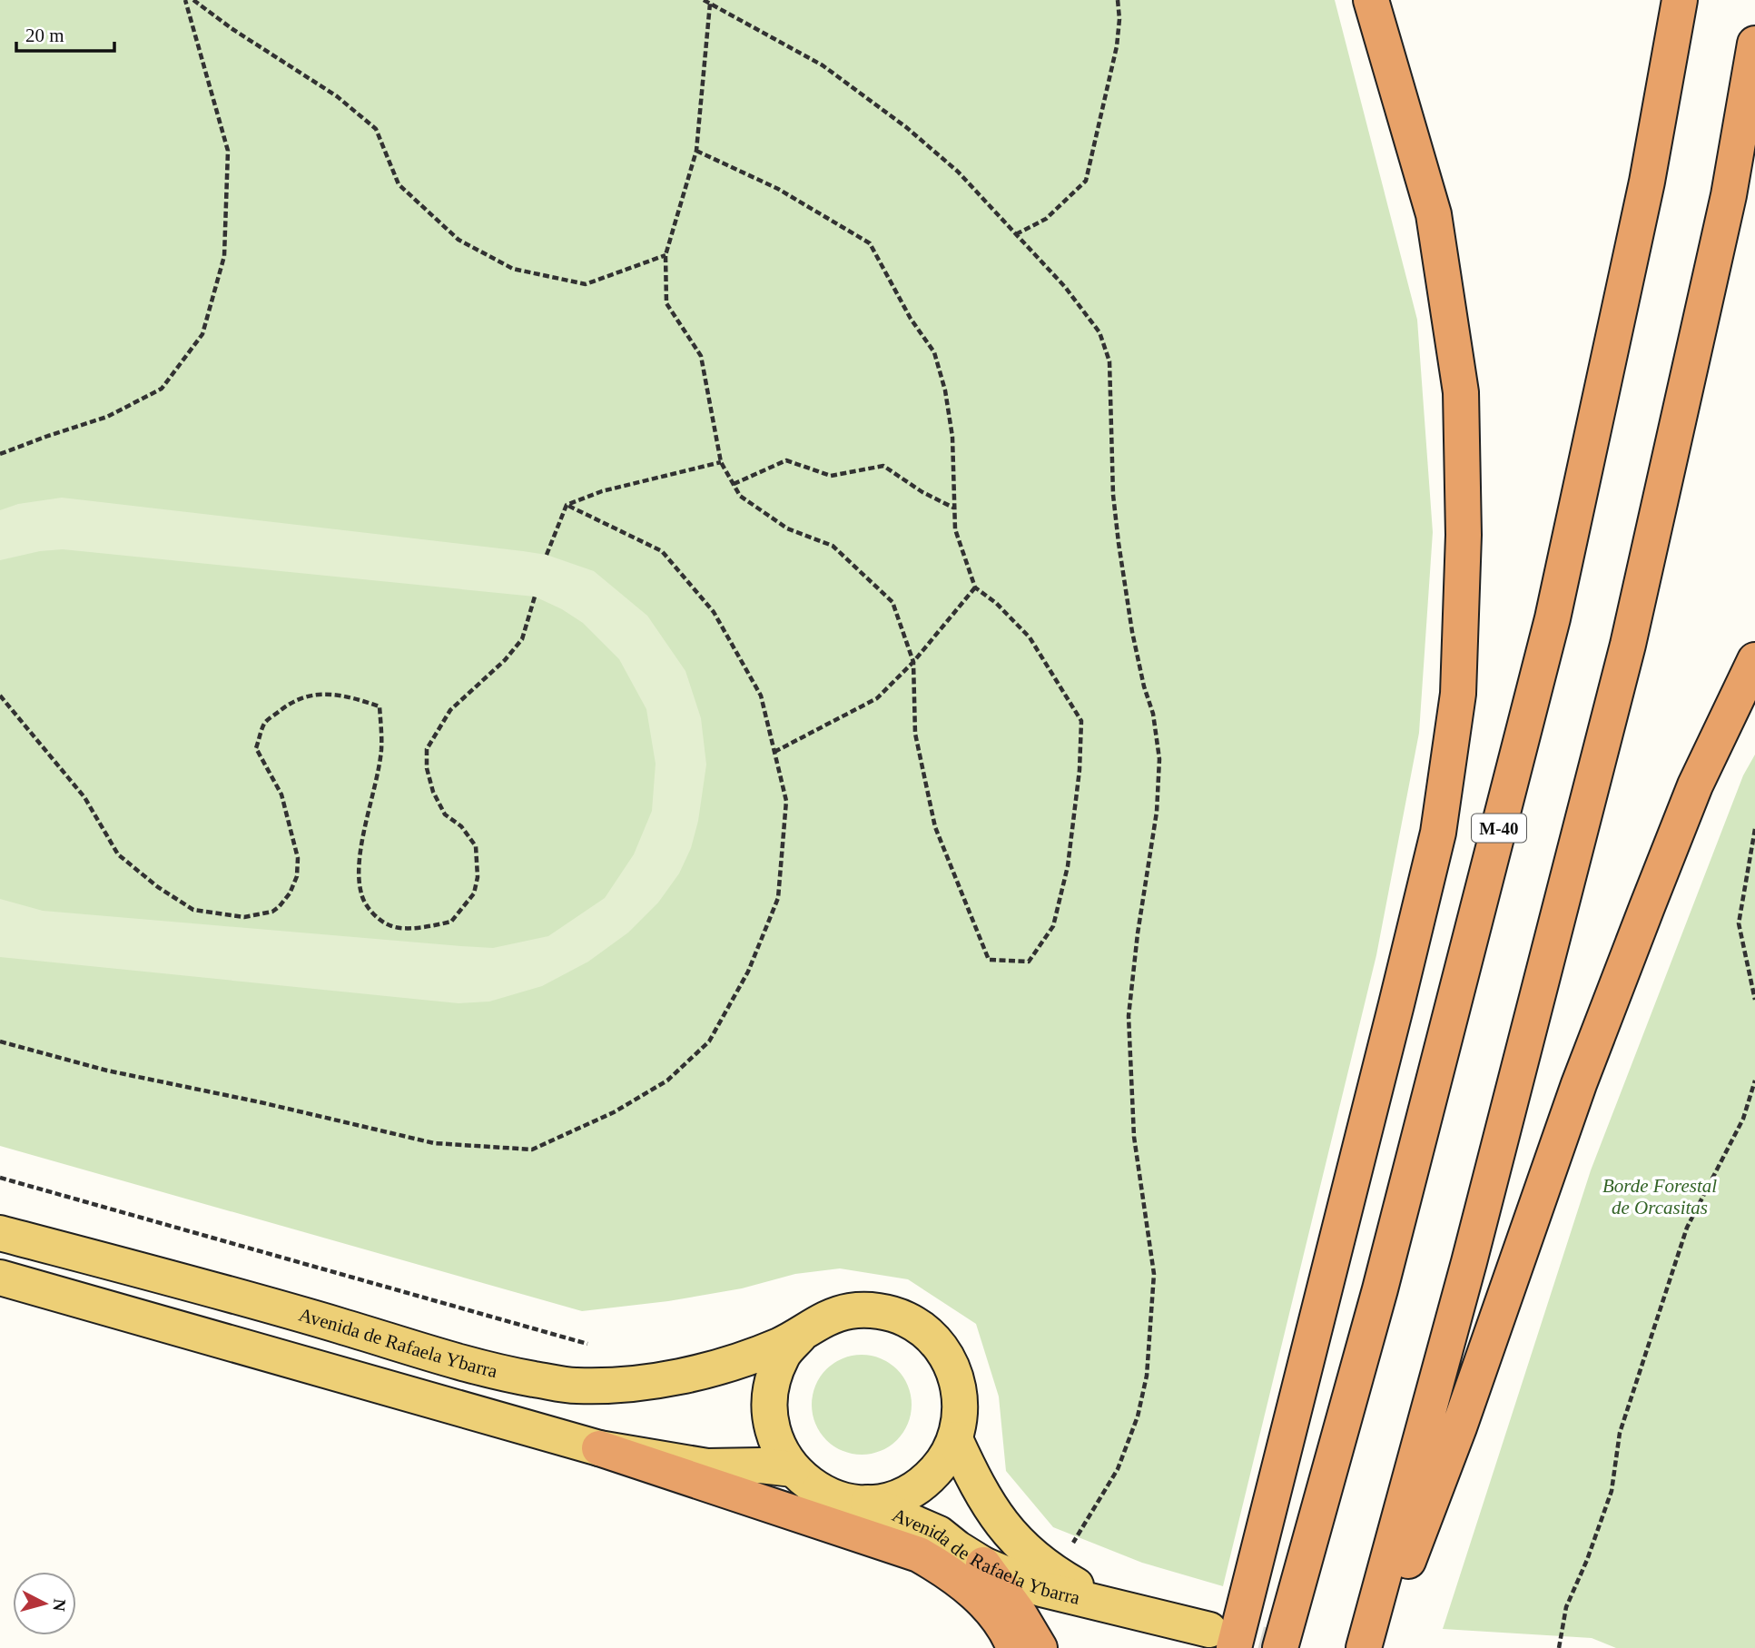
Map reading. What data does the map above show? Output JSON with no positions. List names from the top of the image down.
{
  "streets": {
    "highway": ["M-40"],
    "main road": ["Avenida de Rafaela Ybarra"]
  },
  "parks": ["Borde Forestal de Orcasitas"],
  "scale_bar": "20 m",
  "north": "right"
}
